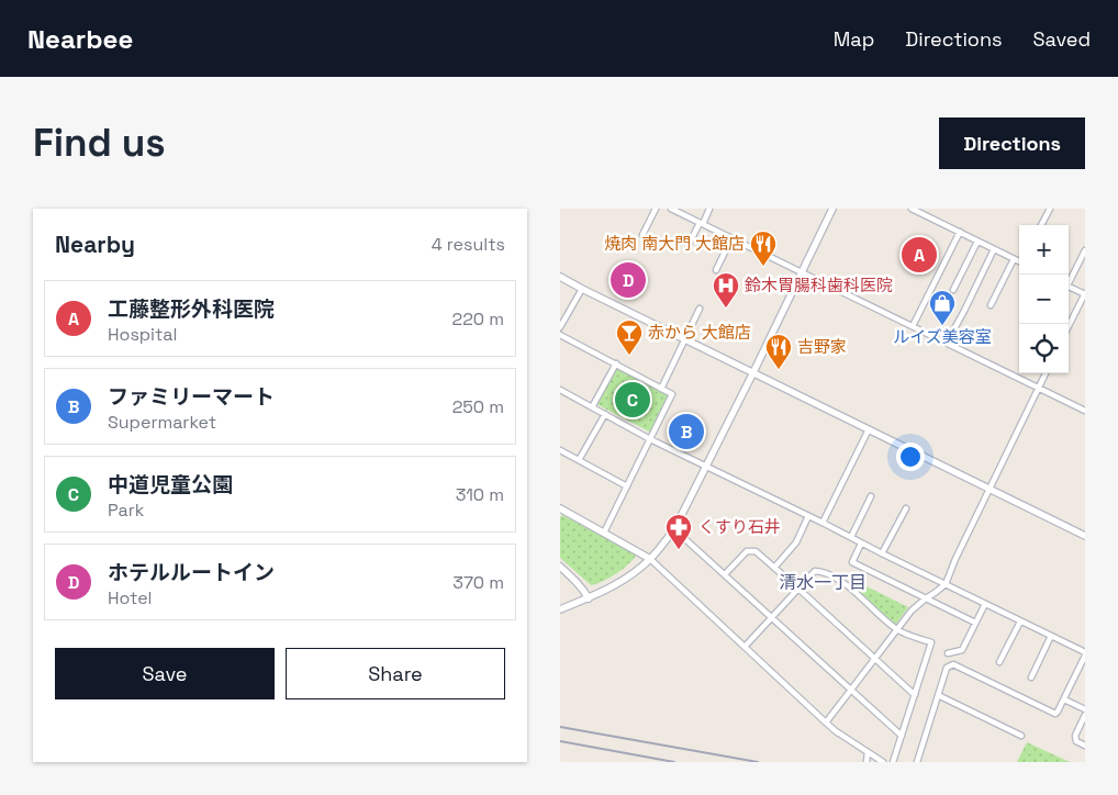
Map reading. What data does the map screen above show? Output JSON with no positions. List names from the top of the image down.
{
  "districts": ["清水一丁目"],
  "places": {
    "restaurant": ["焼肉 南大門 大館店", "吉野家"],
    "hospital": ["鈴木胃腸科歯科医院"],
    "shop": ["ルイズ美容室"],
    "bar": ["赤から 大館店"],
    "pharmacy": ["くすり石井"]
  },
  "page": {
    "header": "Nearbee",
    "nav": ["Map", "Directions", "Saved"],
    "buttons": [
      "Directions",
      ["Save", "Share"]
    ],
    "title": "Find us",
    "heading": ["Nearby", "4 results"],
    "map_buttons": ["+", "−"],
    "pins": [
      "A",
      "D",
      "C",
      "B"
    ],
    "list": [
      {
        "mark": "A",
        "name": "工藤整形外科医院",
        "note": "Hospital",
        "value": "220 m"
      },
      {
        "mark": "B",
        "name": "ファミリーマート",
        "note": "Supermarket",
        "value": "250 m"
      },
      {
        "mark": "C",
        "name": "中道児童公園",
        "note": "Park",
        "value": "310 m"
      },
      {
        "mark": "D",
        "name": "ホテルルートイン",
        "note": "Hotel",
        "value": "370 m"
      }
    ]
  }
}
